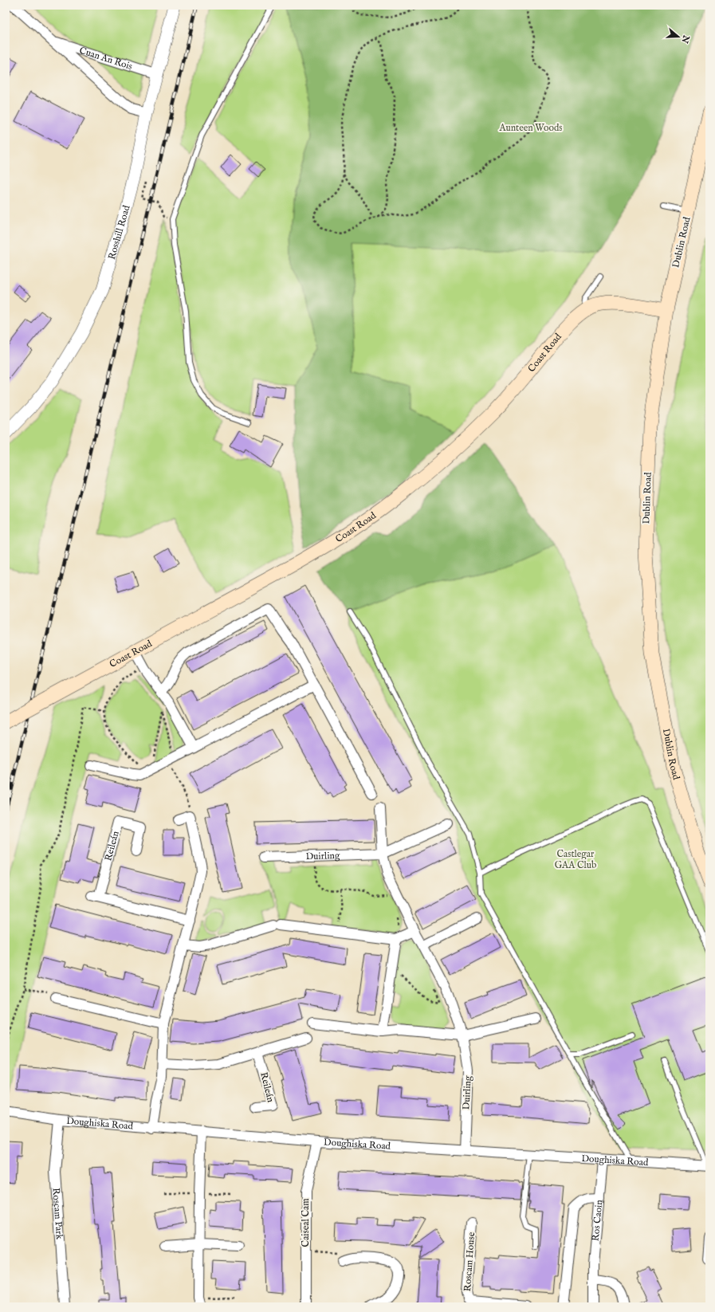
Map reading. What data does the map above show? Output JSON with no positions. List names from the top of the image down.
{
  "streets": {
    "main road": ["Dublin Road", "Coast Road"],
    "street": [
      "Cuan An Rois",
      "Rosshill Road",
      "Reileán",
      "Duirling",
      "Doughiska Road",
      "Roscam Park",
      "Ros Caoin",
      "Caiseal Cam",
      "Roscam House"
    ]
  },
  "crossings": [
    ["Cuan An Rois", "Rosshill Road"],
    ["Dublin Road", "Coast Road"],
    ["Duirling", "Doughiska Road"],
    ["Doughiska Road", "Roscam Park"],
    ["Doughiska Road", "Ros Caoin"],
    ["Doughiska Road", "Caiseal Cam"]
  ],
  "parks": ["Aunteen Woods", "Castlegar GAA Club"],
  "north": "right"
}
